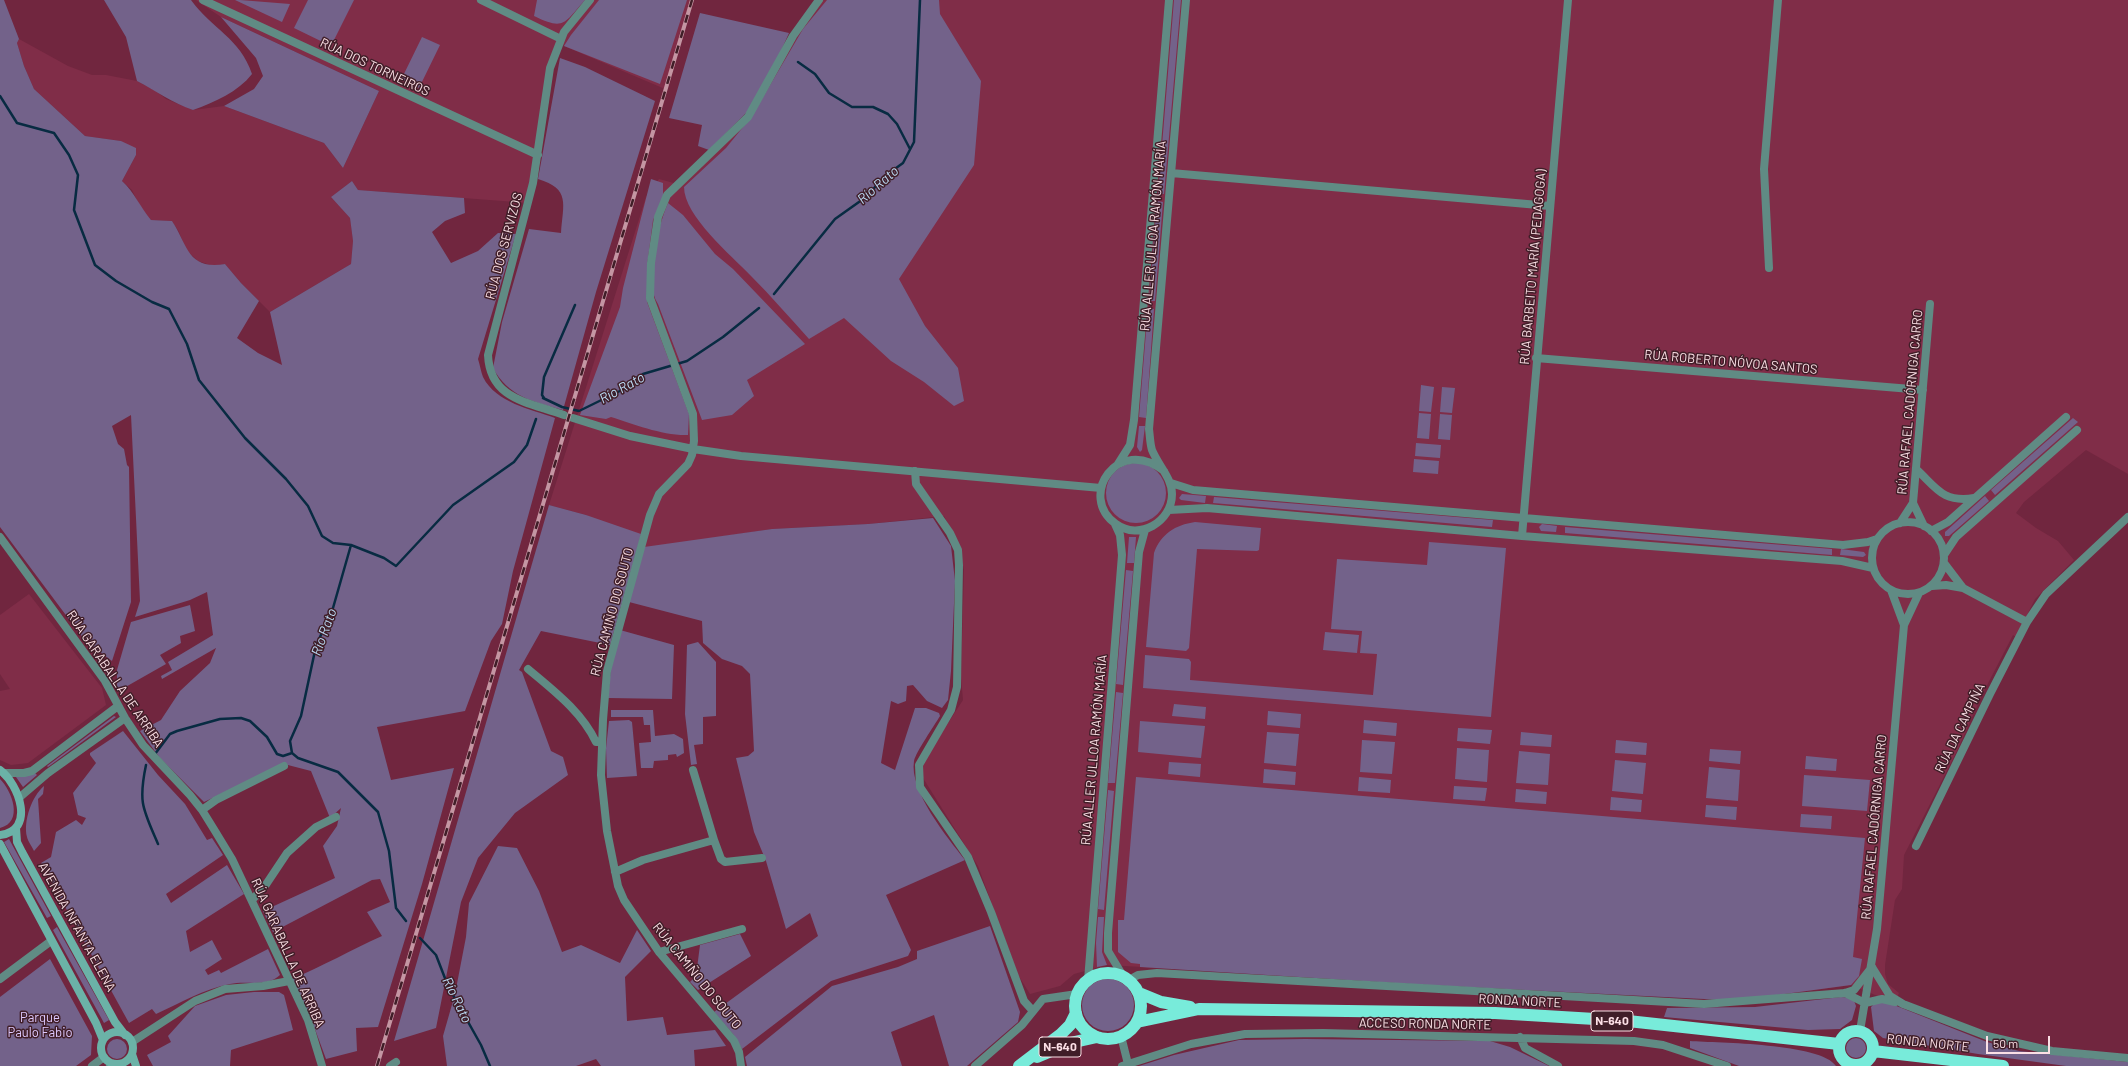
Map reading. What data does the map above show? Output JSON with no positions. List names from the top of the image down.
{
  "streets": {
    "highway": ["RONDA NORTE", "N-640"],
    "street": [
      "RÚA DOS TORNEIROS",
      "RÚA ALLER ULLOA RAMÓN MARÍA",
      "RÚA DOS SERVIZOS",
      "RÚA BARBEITO MARÍA (PEDAGOGA)",
      "RÚA ROBERTO NÓVOA SANTOS",
      "RÚA RAFAEL CADÓRNIGA CARRO",
      "RÚA CAMIÑO DO SOUTO",
      "RÚA GARABALLA DE ARRIBA",
      "RÚA DA CAMPIÑA",
      "AVENIDA INFANTA ELENA",
      "ACCESO RONDA NORTE"
    ]
  },
  "crossings": [
    ["RÚA DOS TORNEIROS", "RÚA DOS SERVIZOS"],
    ["RÚA ALLER ULLOA RAMÓN MARÍA", "RONDA NORTE"],
    ["RÚA ALLER ULLOA RAMÓN MARÍA", "N-640"],
    ["RÚA BARBEITO MARÍA (PEDAGOGA)", "RÚA ROBERTO NÓVOA SANTOS"],
    ["RÚA ROBERTO NÓVOA SANTOS", "RÚA RAFAEL CADÓRNIGA CARRO"],
    ["RÚA RAFAEL CADÓRNIGA CARRO", "RONDA NORTE"],
    ["RONDA NORTE", "N-640"]
  ],
  "water": ["Río Rato"],
  "parks": ["Parque Paulo Fabio"],
  "scale_bar": "50 m"
}
